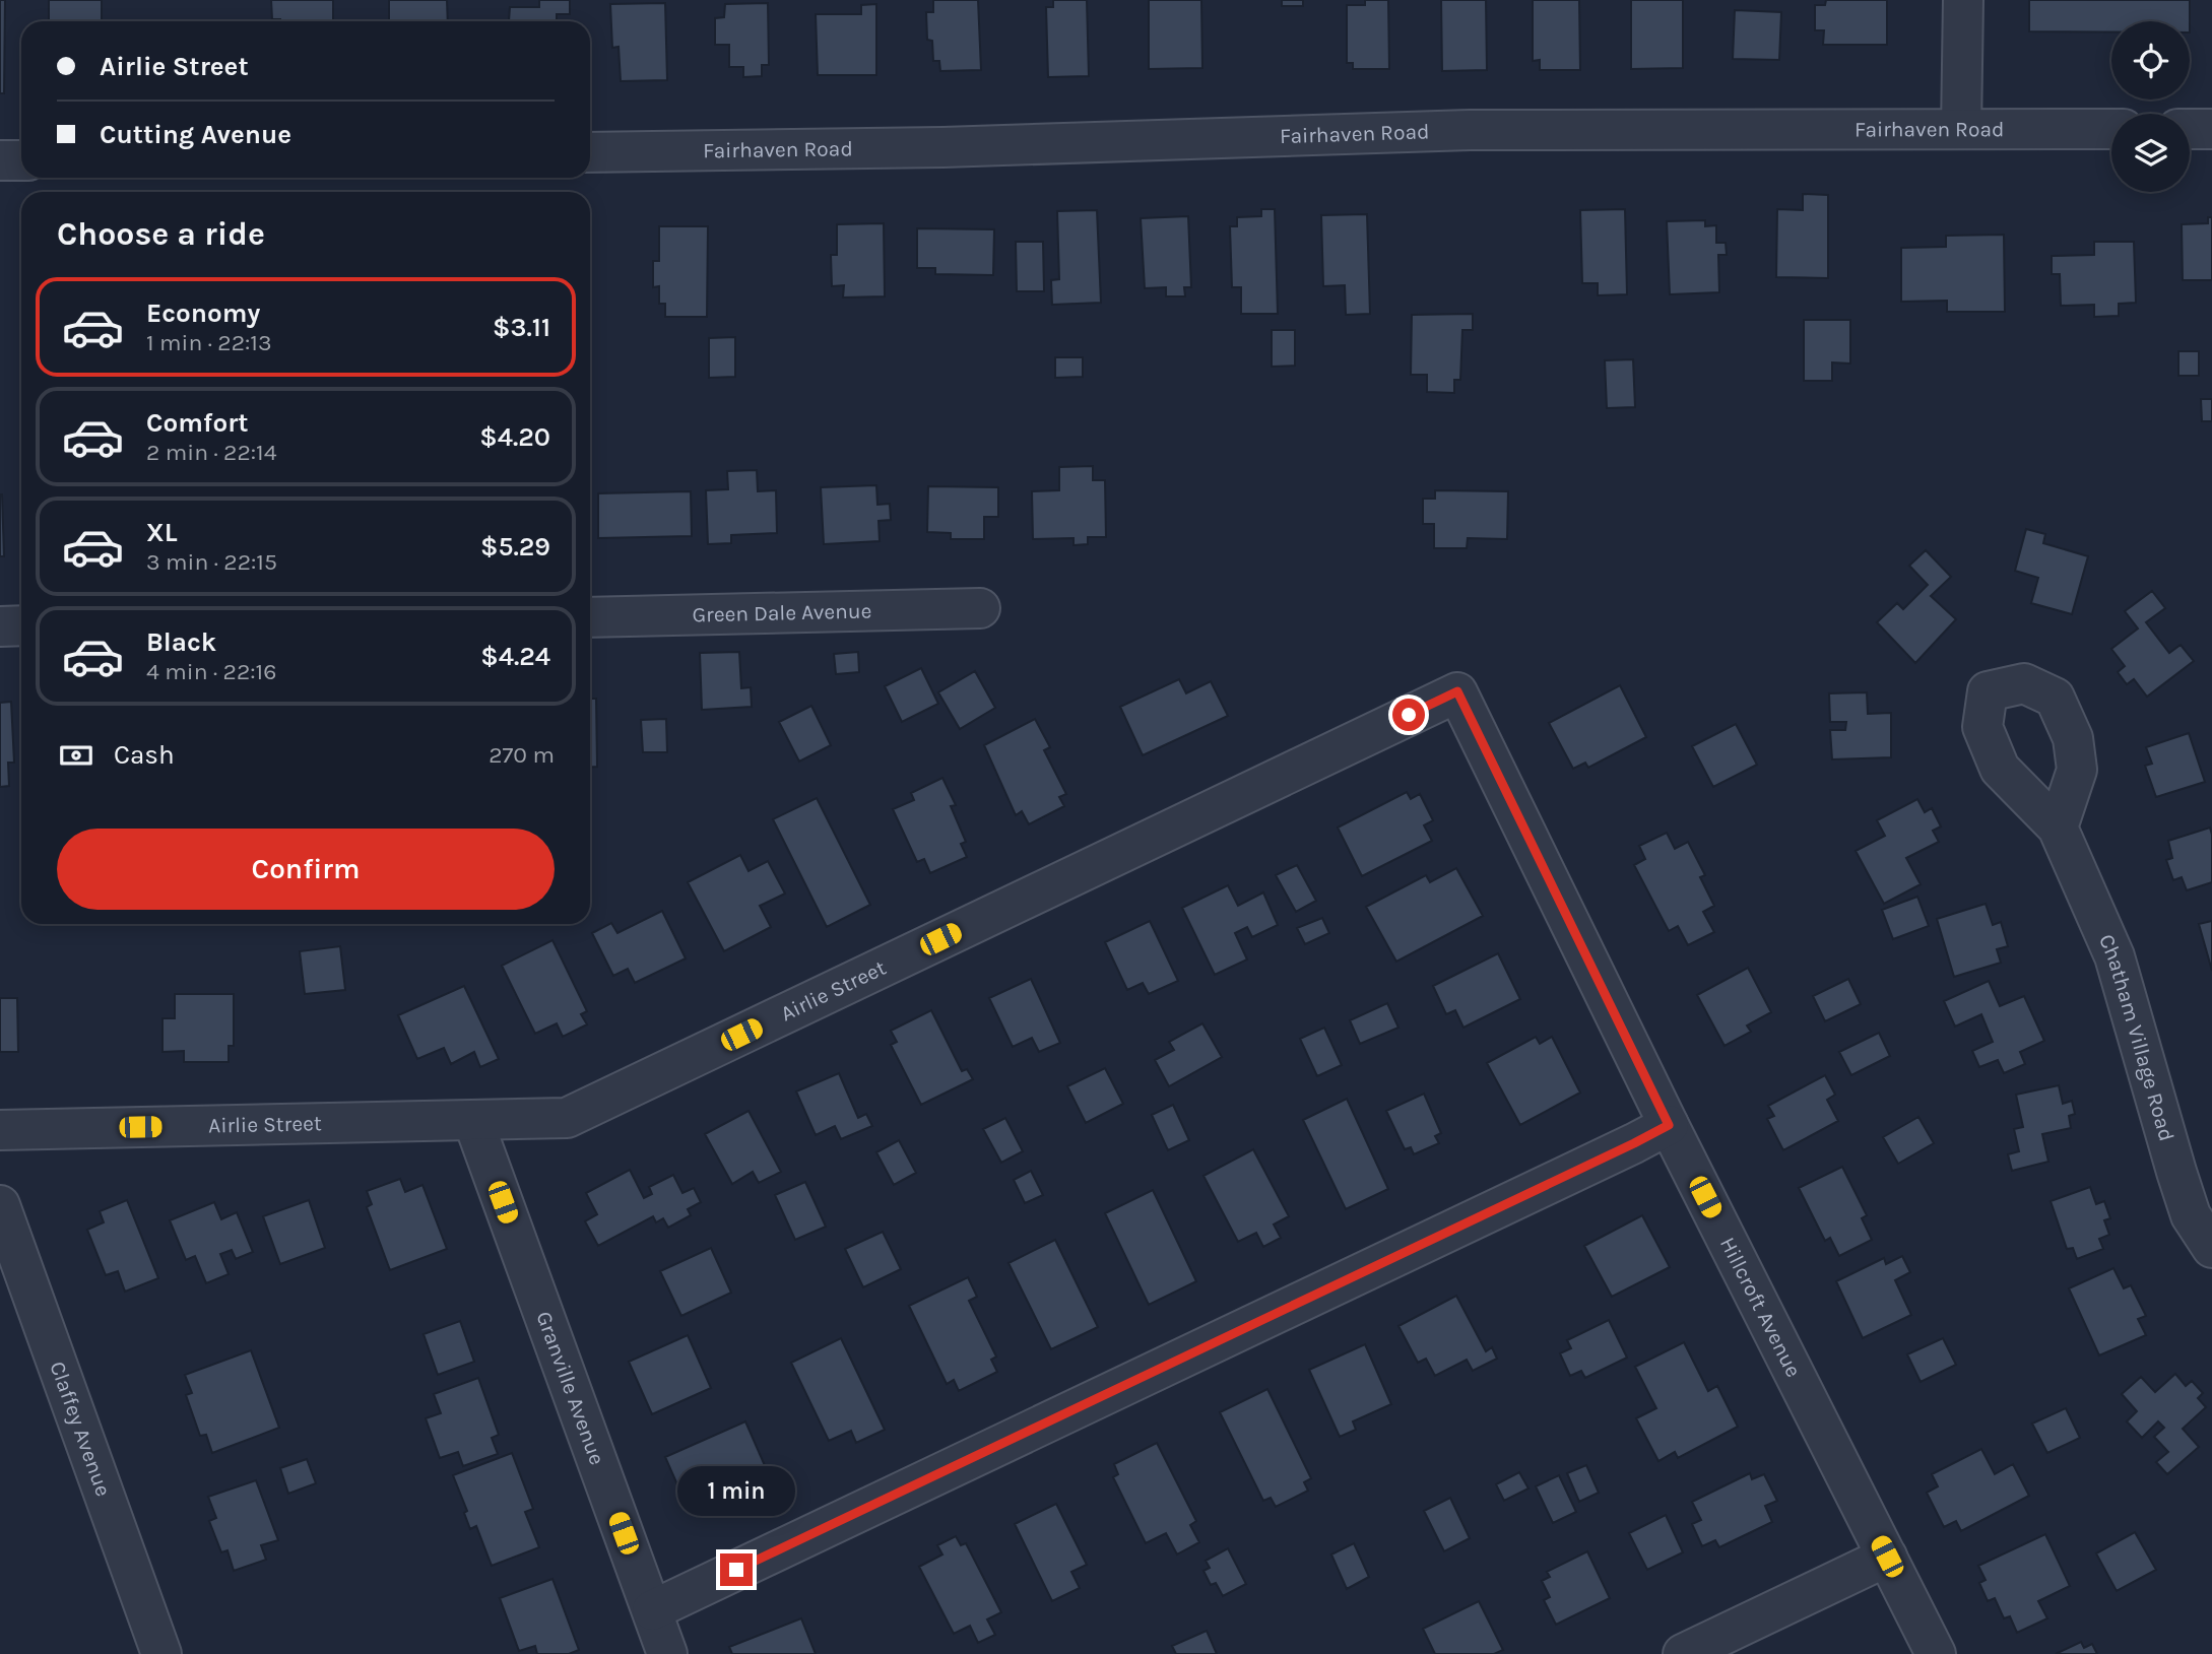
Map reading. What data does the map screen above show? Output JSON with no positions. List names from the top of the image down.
{
  "streets": {
    "street": [
      "Fairhaven Road",
      "Green Dale Avenue",
      "Airlie Street",
      "Chatham Village Road",
      "Hillcroft Avenue",
      "Granville Avenue",
      "Claffey Avenue"
    ]
  },
  "crossings": [
    ["Airlie Street", "Hillcroft Avenue"],
    ["Airlie Street", "Granville Avenue"]
  ],
  "page": {
    "banner": ["Airlie Street", "Cutting Avenue"],
    "heading": "Choose a ride",
    "list": [
      {
        "name": "Economy",
        "note": "1 min · 22:13",
        "value": "$3.11"
      },
      {
        "name": "Comfort",
        "note": "2 min · 22:14",
        "value": "$4.20"
      },
      {
        "name": "XL",
        "note": "3 min · 22:15",
        "value": "$5.29"
      },
      {
        "name": "Black",
        "note": "4 min · 22:16",
        "value": "$4.24"
      }
    ],
    "pay": ["Cash", "270 m"],
    "buttons": "Confirm",
    "bubble": "1 min"
  }
}
